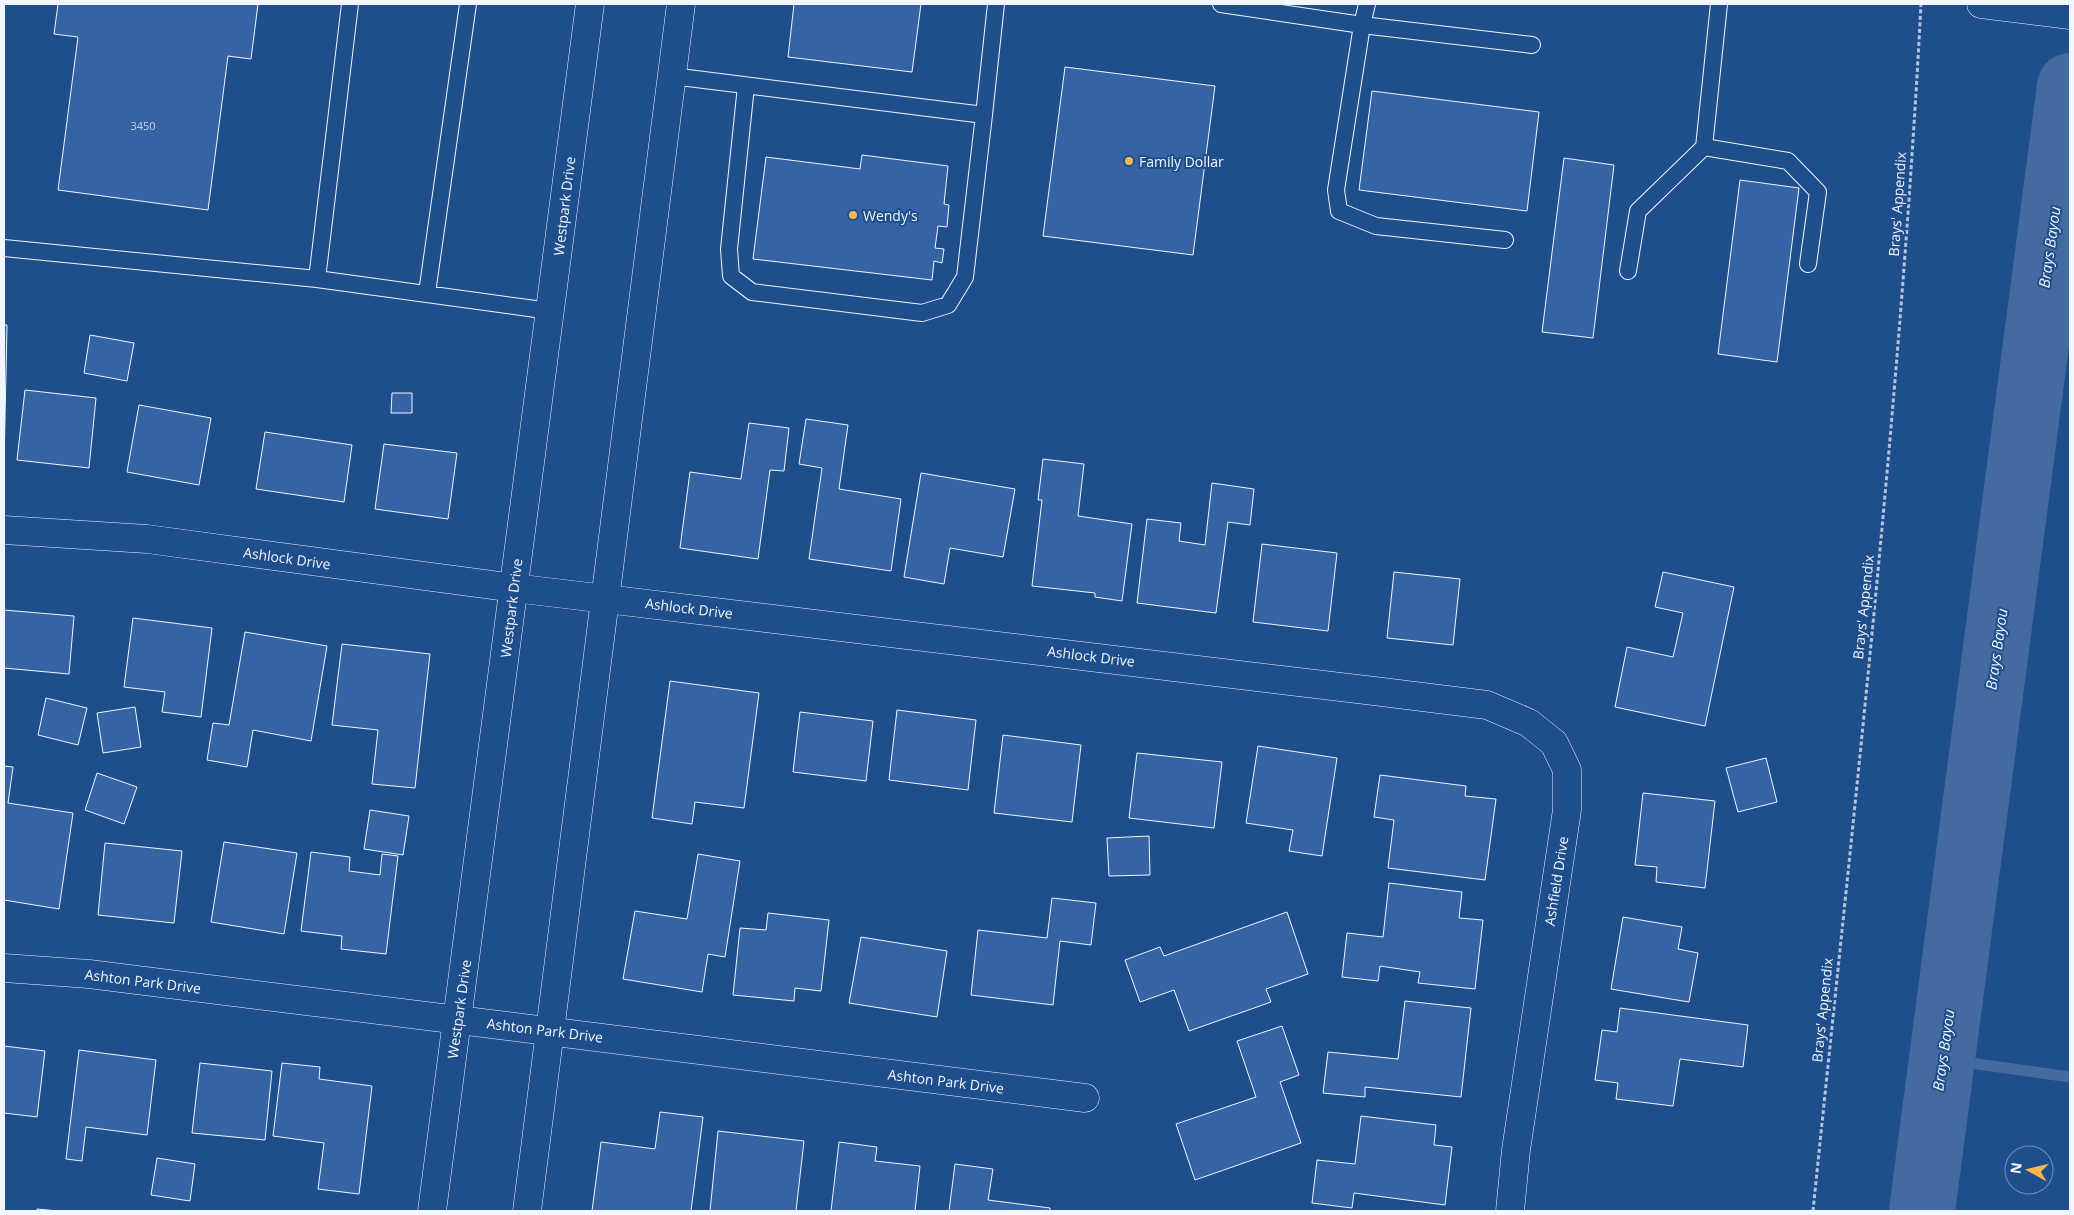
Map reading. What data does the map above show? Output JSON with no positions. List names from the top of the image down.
{
  "streets": {
    "street": [
      "Westpark Drive",
      "Ashlock Drive",
      "Ashfield Drive",
      "Ashton Park Drive"
    ],
    "path": ["Brays' Appendix"]
  },
  "crossings": [
    ["Westpark Drive", "Ashlock Drive"],
    ["Westpark Drive", "Ashton Park Drive"],
    ["Ashlock Drive", "Ashfield Drive"]
  ],
  "water": ["Brays Bayou"],
  "places": ["Family Dollar", "Wendy's"],
  "house_numbers": ["3450"],
  "north": "left"
}
